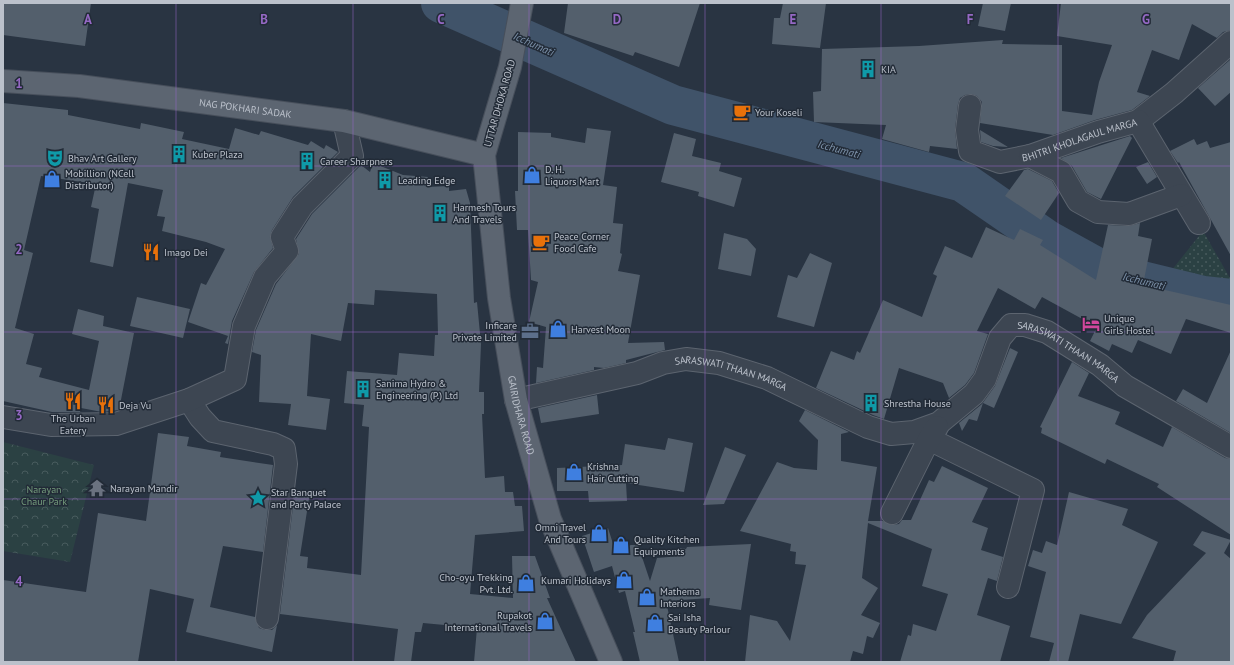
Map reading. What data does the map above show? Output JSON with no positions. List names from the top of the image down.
{
  "streets": {
    "main road": ["UTTAR DHOKA ROAD", "NAG POKHARI SADAK", "GAIRIDHARA ROAD"],
    "street": ["BHITRI KHOLAGAUL MARGA", "SARASWATI THAAN MARGA"]
  },
  "crossings": [
    ["UTTAR DHOKA ROAD", "NAG POKHARI SADAK"],
    ["UTTAR DHOKA ROAD", "GAIRIDHARA ROAD"],
    ["NAG POKHARI SADAK", "GAIRIDHARA ROAD"],
    ["SARASWATI THAAN MARGA", "GAIRIDHARA ROAD"]
  ],
  "water": ["Icchumati"],
  "parks": ["Narayan Chaur Park"],
  "places": {
    "building": [
      "KIA",
      "Kuber Plaza",
      "Career Sharpners",
      "Leading Edge",
      "Harmesh Tours And Travels",
      "Sanima Hydro & Engineering (P.) Ltd",
      "Shrestha House"
    ],
    "cafe": ["Your Koseli", "Peace Corner Food Cafe"],
    "theatre": ["Bhav Art Gallery"],
    "shop": [
      "D. H. Liquors Mart",
      "Mobillion (NCell Distributor)",
      "Harvest Moon",
      "Krishna Hair Cutting",
      "Omni Travel And Tours",
      "Quality Kitchen Equipments",
      "Kumari Holidays",
      "Cho-oyu Trekking Pvt. Ltd.",
      "Mathema Interiors",
      "Rupakot International Travels",
      "Sai Isha Beauty Parlour"
    ],
    "restaurant": ["Imago Dei", "The Urban Eatery", "Deja Vu"],
    "hotel": ["Unique Girls Hostel"],
    "office": ["Inficare Private Limited"],
    "temple": ["Narayan Mandir"],
    "place": ["Star Banquet and Party Palace"]
  },
  "grid": {
    "columns": [
      "A",
      "B",
      "C",
      "D",
      "E",
      "F",
      "G"
    ],
    "rows": [
      "1",
      "2",
      "3",
      "4"
    ]
  }
}
